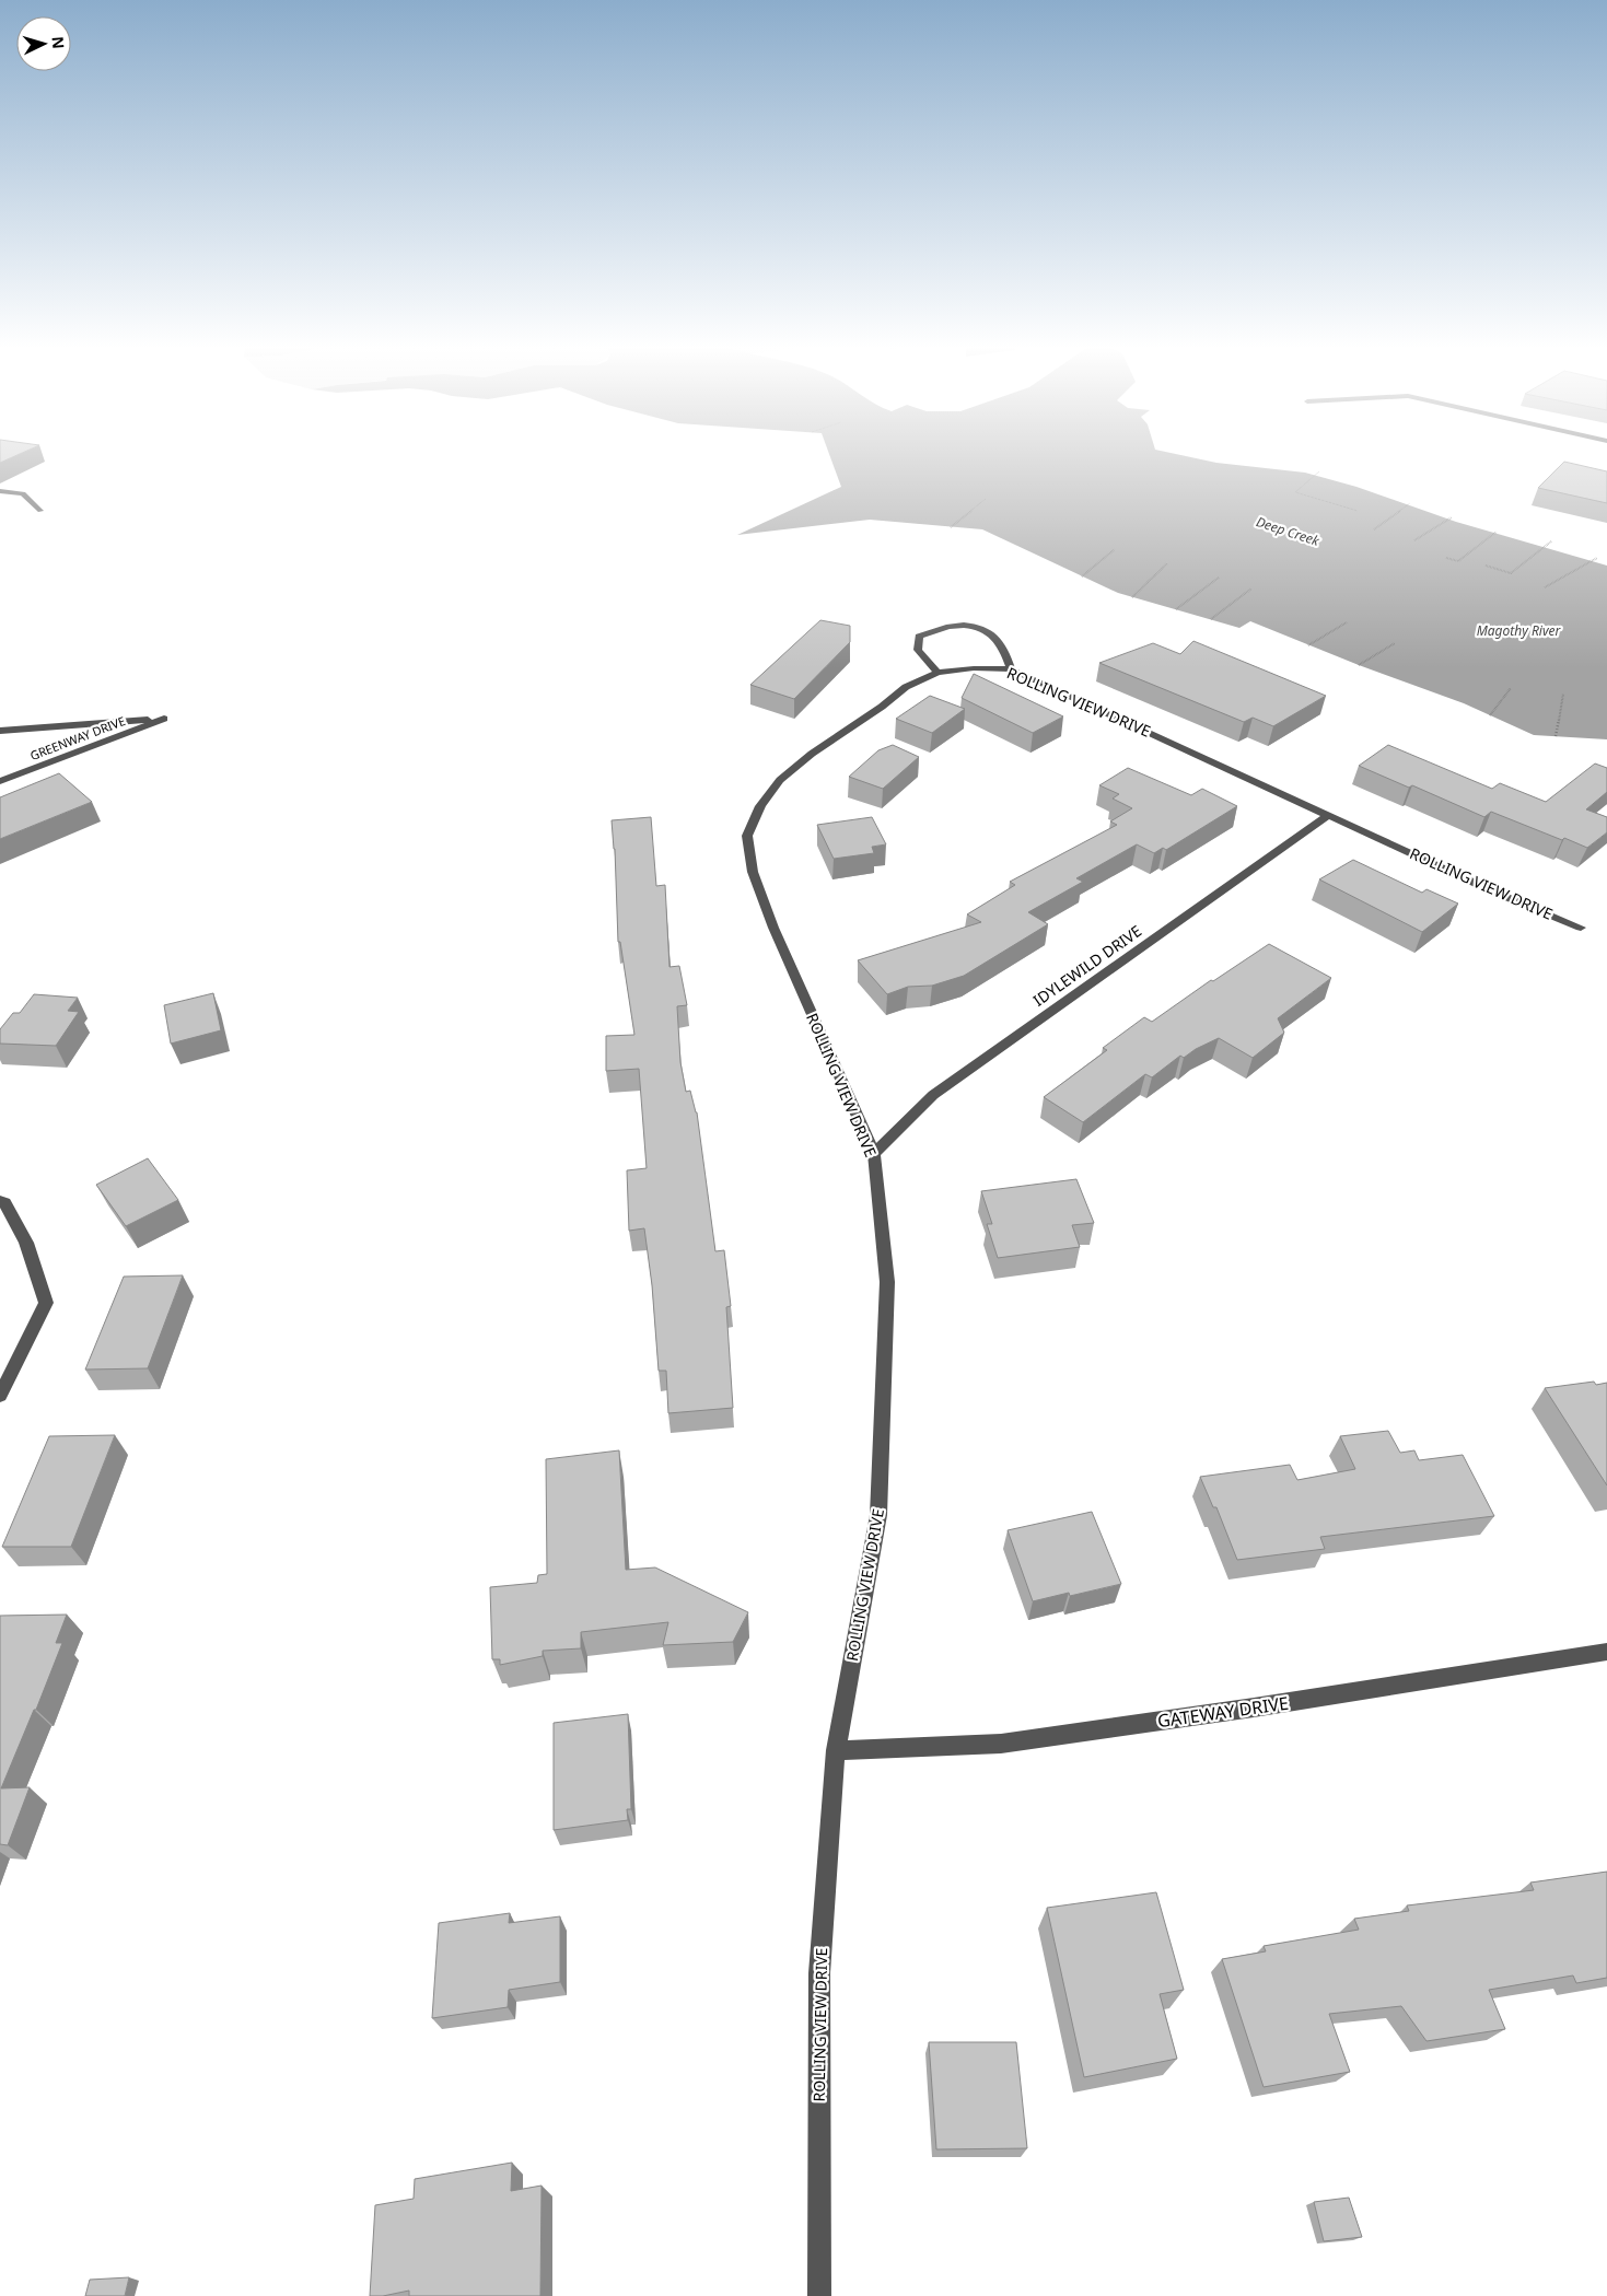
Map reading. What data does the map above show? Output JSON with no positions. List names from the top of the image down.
{
  "streets": {
    "street": [
      "ROLLING VIEW DRIVE",
      "GREENWAY DRIVE",
      "IDYLEWILD DRIVE",
      "GATEWAY DRIVE"
    ]
  },
  "crossings": [
    ["ROLLING VIEW DRIVE", "IDYLEWILD DRIVE"],
    ["ROLLING VIEW DRIVE", "GATEWAY DRIVE"]
  ],
  "water": ["Deep Creek", "Magothy River"],
  "north": "right"
}
